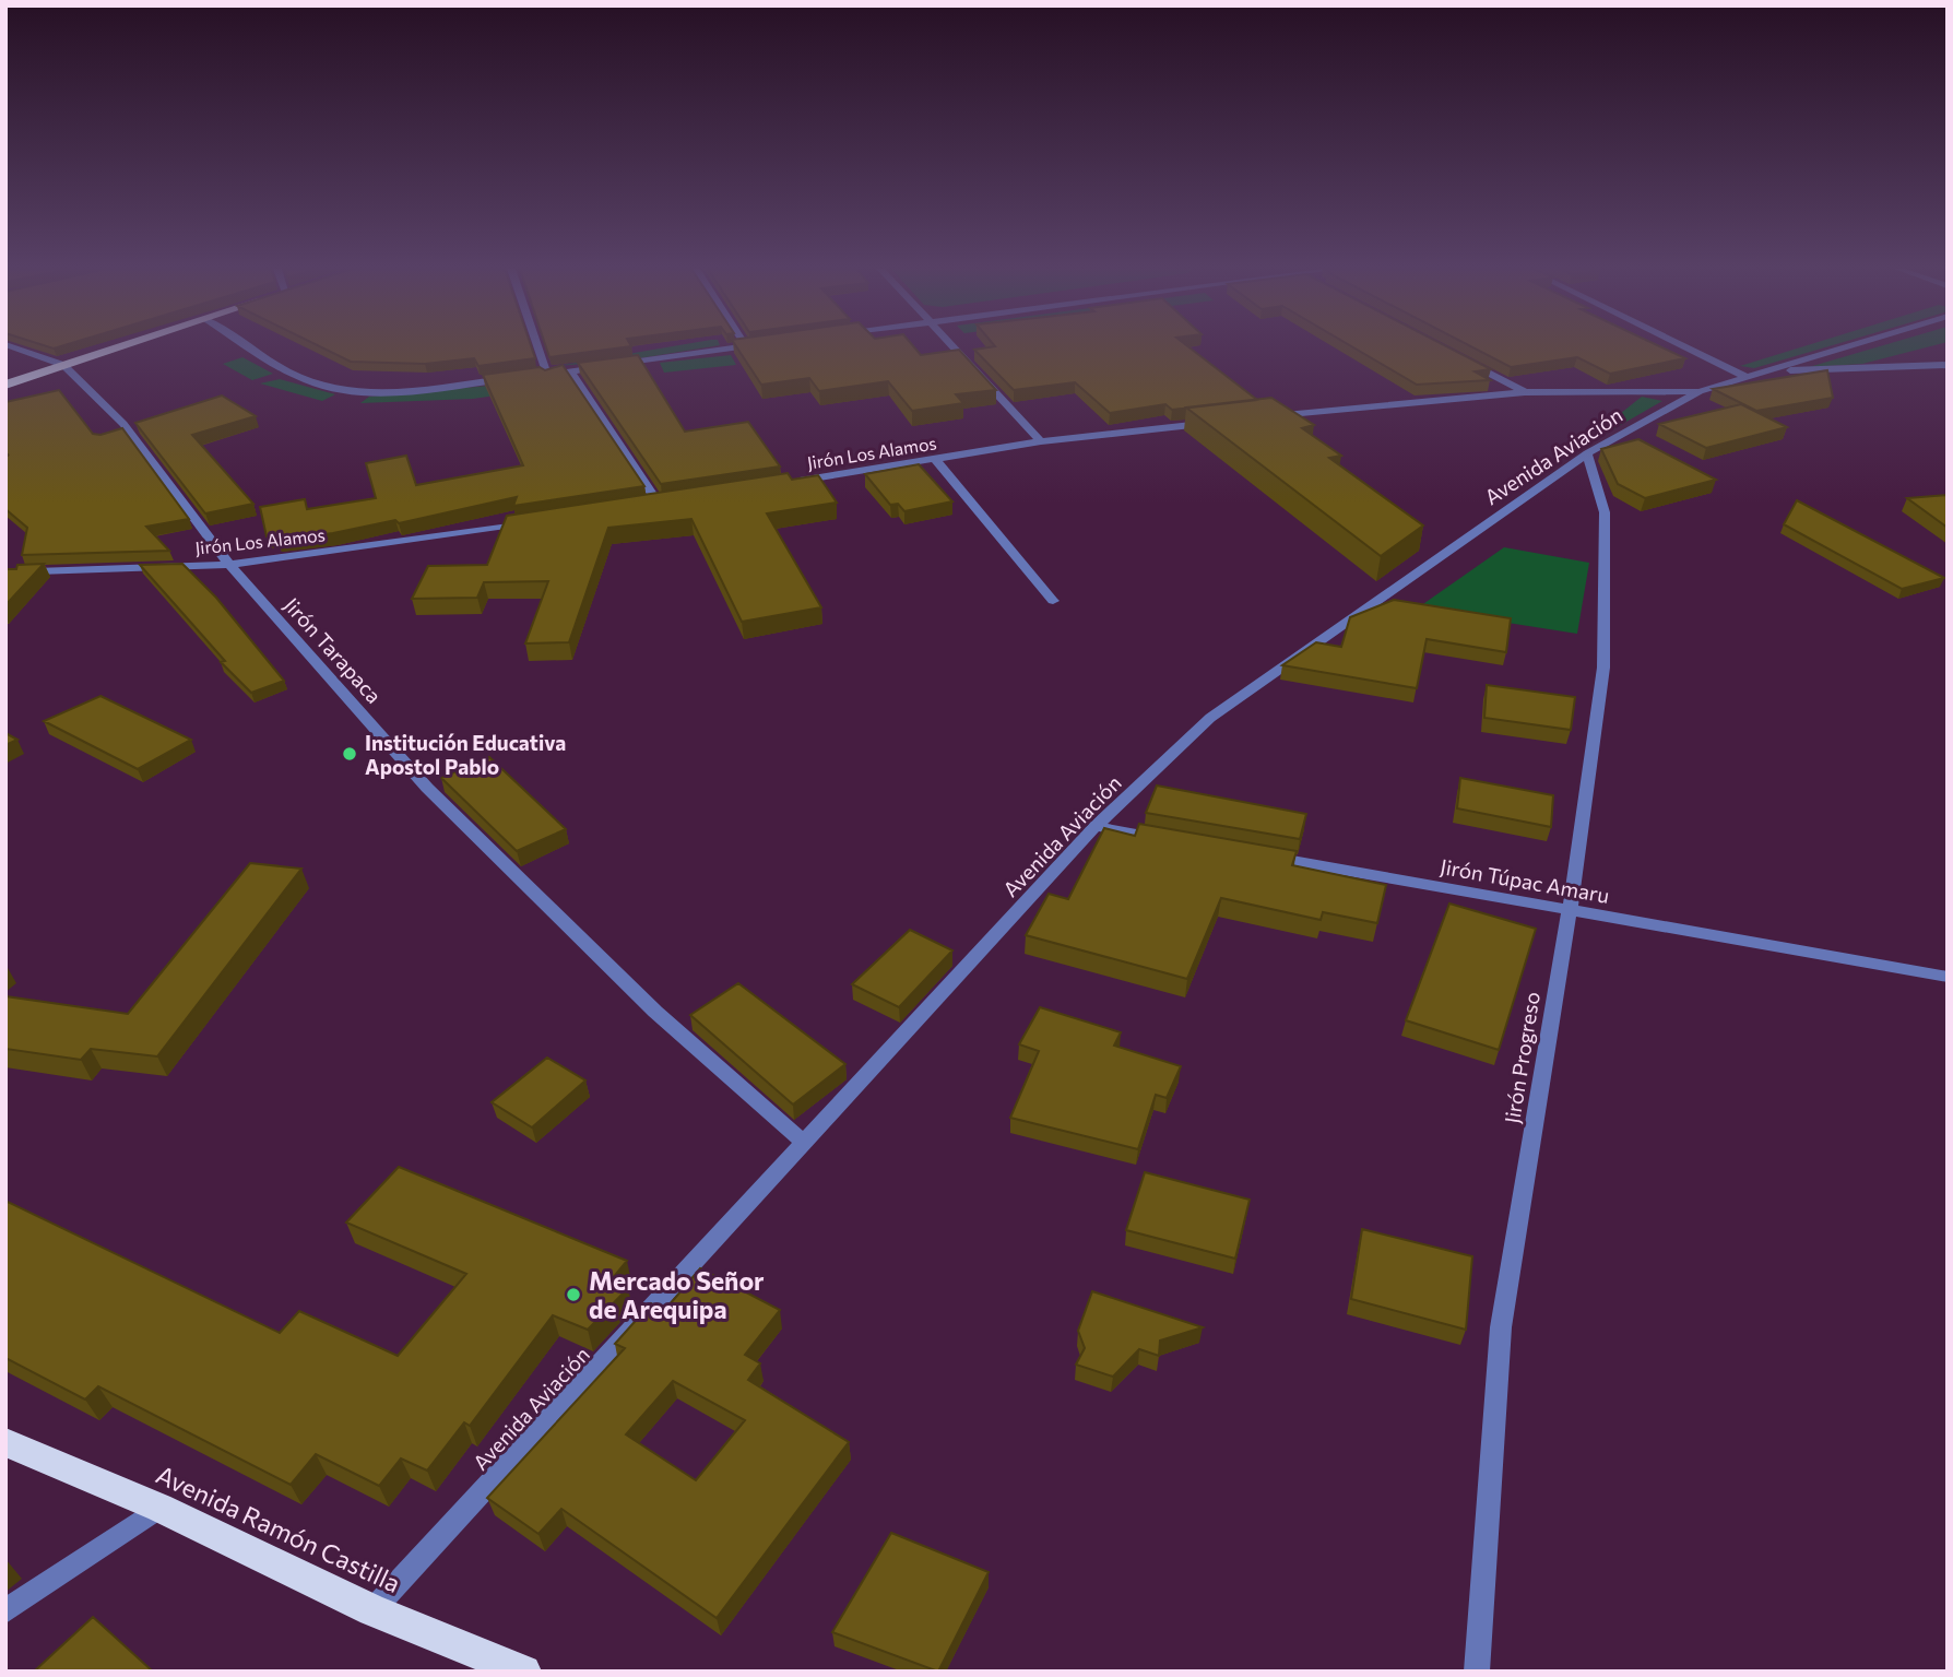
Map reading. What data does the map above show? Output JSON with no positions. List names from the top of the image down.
{
  "streets": {
    "highway": ["Avenida Ramón Castilla"],
    "street": [
      "Jirón Los Alamos",
      "Avenida Aviación",
      "Jirón Tarapaca",
      "Jirón Túpac Amaru",
      "Jirón Progreso"
    ]
  },
  "crossings": [
    ["Jirón Los Alamos", "Jirón Tarapaca"],
    ["Avenida Aviación", "Jirón Tarapaca"],
    ["Avenida Aviación", "Jirón Progreso"],
    ["Avenida Aviación", "Avenida Ramón Castilla"],
    ["Jirón Túpac Amaru", "Jirón Progreso"]
  ],
  "places": ["Institución Educativa Apostol Pablo", "Mercado Señor de Arequipa"]
}
